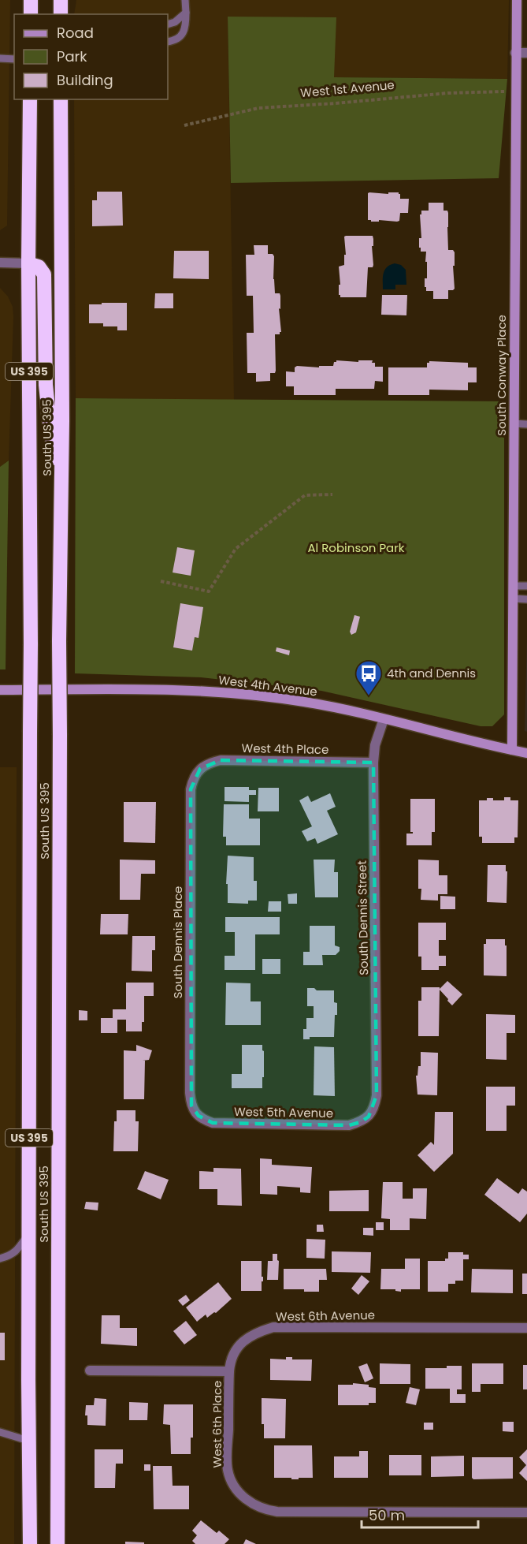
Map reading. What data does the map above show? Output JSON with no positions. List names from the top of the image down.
{
  "streets": {
    "highway": ["US 395", "South US 395"],
    "street": [
      "South Conway Place",
      "West 4th Avenue",
      "West 4th Place",
      "South Dennis Street",
      "South Dennis Place",
      "West 5th Avenue",
      "West 6th Avenue",
      "West 6th Place"
    ],
    "path": ["West 1st Avenue"]
  },
  "crossings": [
    ["West 1st Avenue", "South Conway Place"],
    ["South Conway Place", "West 4th Avenue"],
    ["West 4th Avenue", "South Dennis Street"],
    ["West 4th Place", "South Dennis Street"],
    ["West 4th Place", "South Dennis Place"],
    ["South Dennis Street", "West 5th Avenue"],
    ["South Dennis Place", "West 5th Avenue"],
    ["West 6th Avenue", "West 6th Place"]
  ],
  "parks": ["Al Robinson Park"],
  "places": {
    "bus stop": ["4th and Dennis"]
  },
  "legend": ["Road", "Park", "Building"],
  "scale_bar": "50 m"
}
